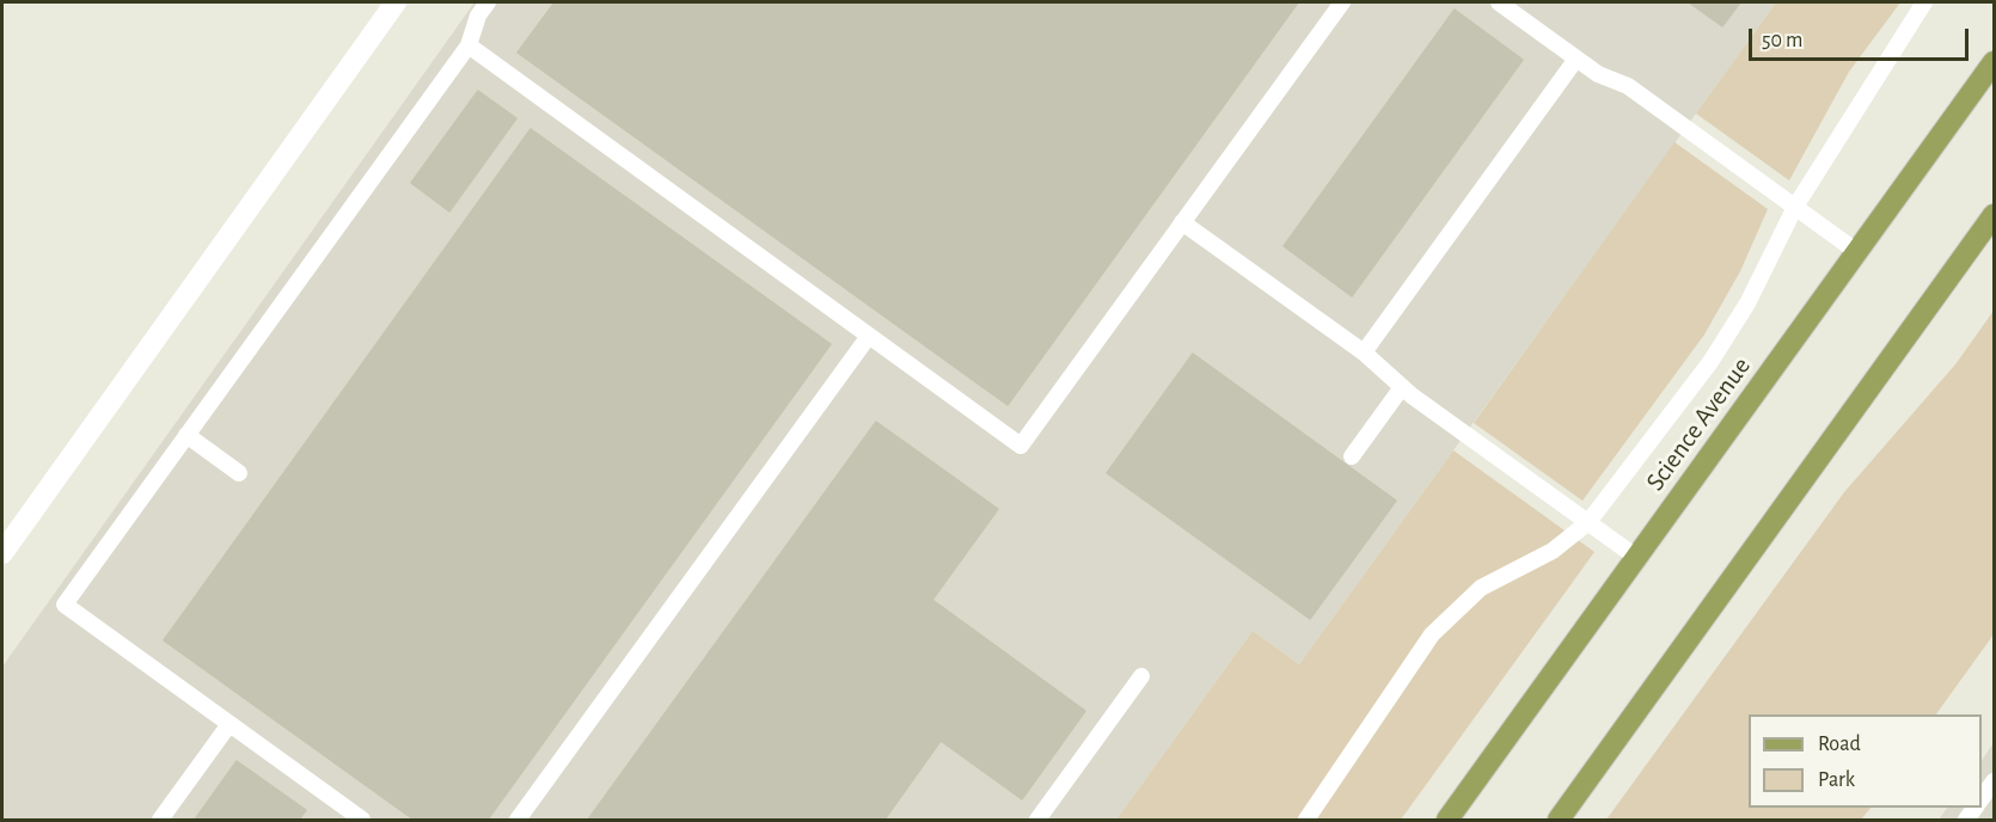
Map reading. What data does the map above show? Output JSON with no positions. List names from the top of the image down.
{
  "streets": {
    "main road": ["Science Avenue"]
  },
  "legend": ["Road", "Park"],
  "scale_bar": "50 m"
}
